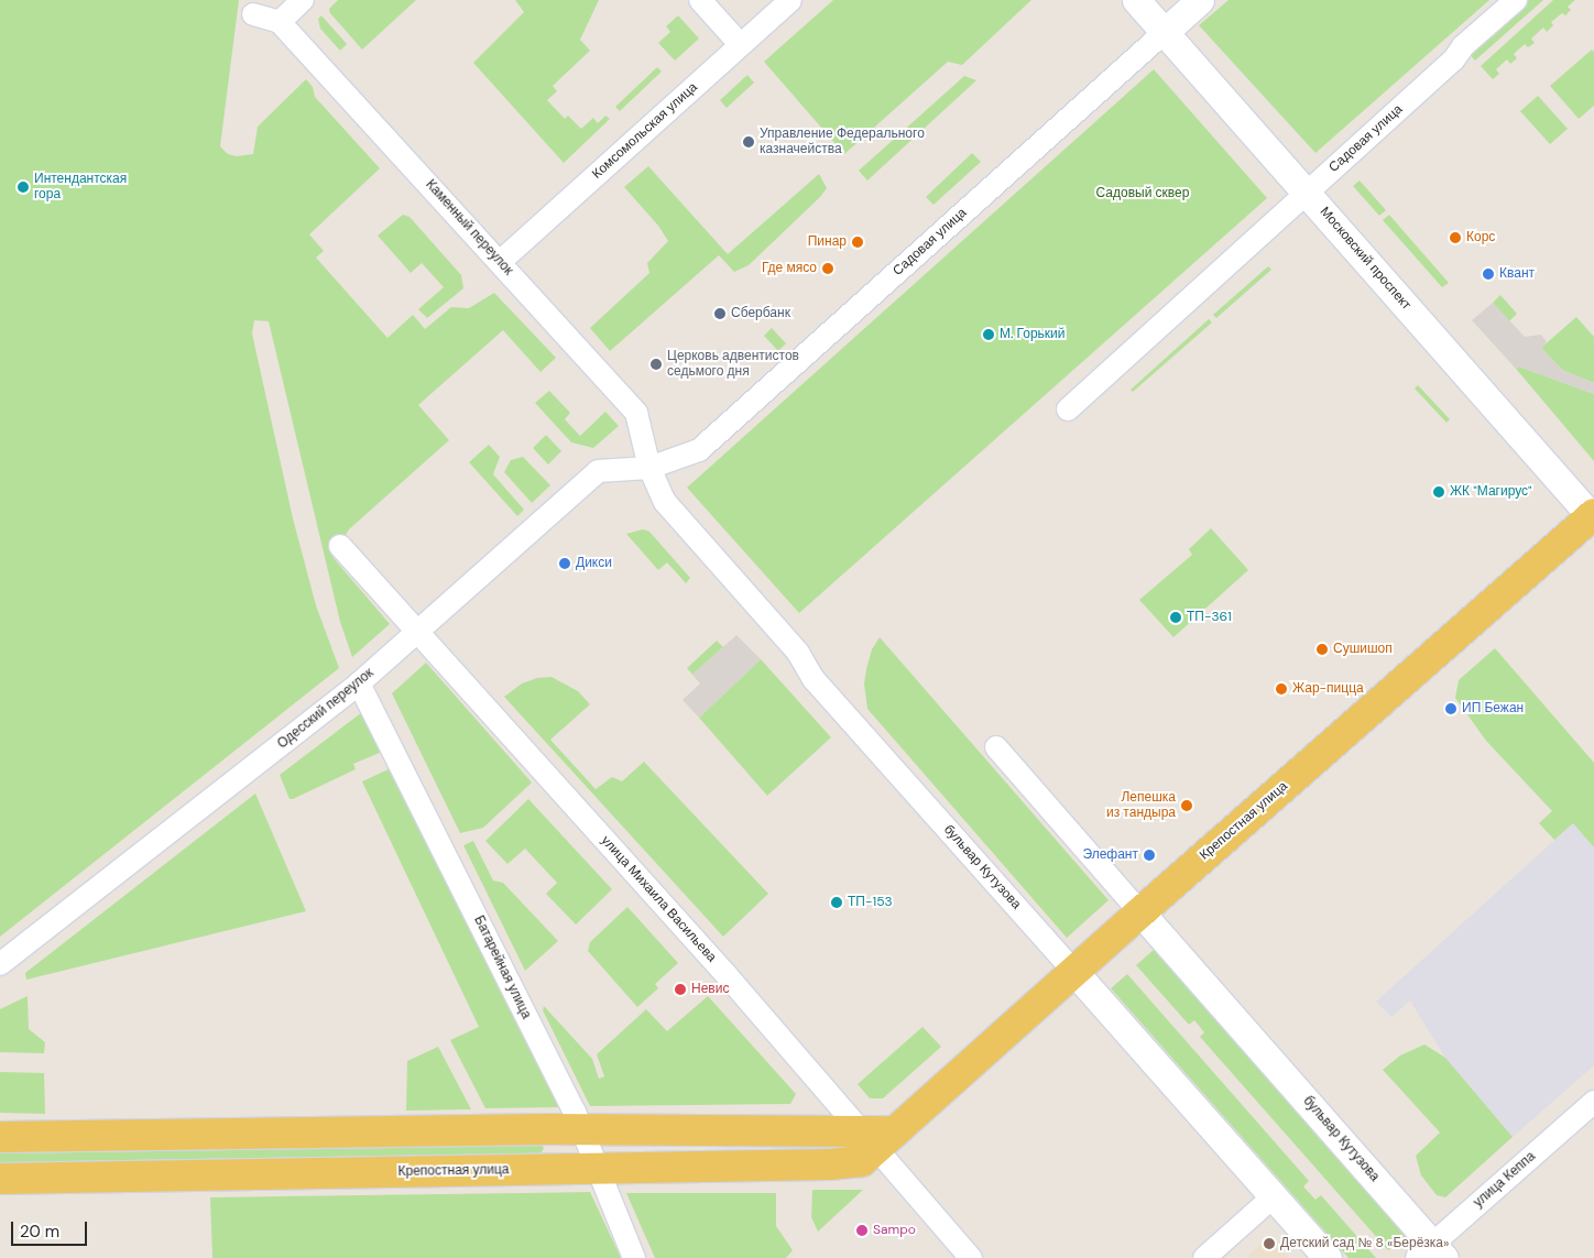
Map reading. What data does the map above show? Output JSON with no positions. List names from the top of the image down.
{
  "streets": {
    "main road": ["Крепостная улица"],
    "street": [
      "Комсомольская улица",
      "Садовая улица",
      "Каменный переулок",
      "Московский проспект",
      "Одесский переулок",
      "бульвар Кутузова",
      "улица Михаила Васильева",
      "Батарейная улица",
      "улица Кеппа"
    ]
  },
  "crossings": [
    ["Комсомольская улица", "Каменный переулок"],
    ["Садовая улица", "Каменный переулок"],
    ["Садовая улица", "Московский проспект"],
    ["Садовая улица", "Одесский переулок"],
    ["Садовая улица", "бульвар Кутузова"],
    ["Каменный переулок", "Одесский переулок"],
    ["Каменный переулок", "бульвар Кутузова"],
    ["Московский проспект", "Крепостная улица"],
    ["Одесский переулок", "бульвар Кутузова"],
    ["Одесский переулок", "улица Михаила Васильева"],
    ["Одесский переулок", "Батарейная улица"],
    ["Крепостная улица", "бульвар Кутузова"],
    ["Крепостная улица", "улица Михаила Васильева"],
    ["Крепостная улица", "Батарейная улица"],
    ["бульвар Кутузова", "улица Кеппа"]
  ],
  "parks": ["Садовый сквер"],
  "places": [
    "Управление Федерального казначейства",
    "Интендантская гора",
    "Корс",
    "Пинар",
    "Где мясо",
    "Квант",
    "Сбербанк",
    "М. Горький",
    "Церковь адвентистов седьмого дня",
    "ЖК \"Магирус\"",
    "Дикси",
    "ТП-361",
    "Сушишоп",
    "Жар-пицца",
    "ИП Бежан",
    "Лепешка из тандыра",
    "Элефант",
    "ТП-153",
    "Невис",
    "Sampo",
    "Детский сад № 8 «Берёзка»"
  ],
  "scale_bar": "20 m"
}
